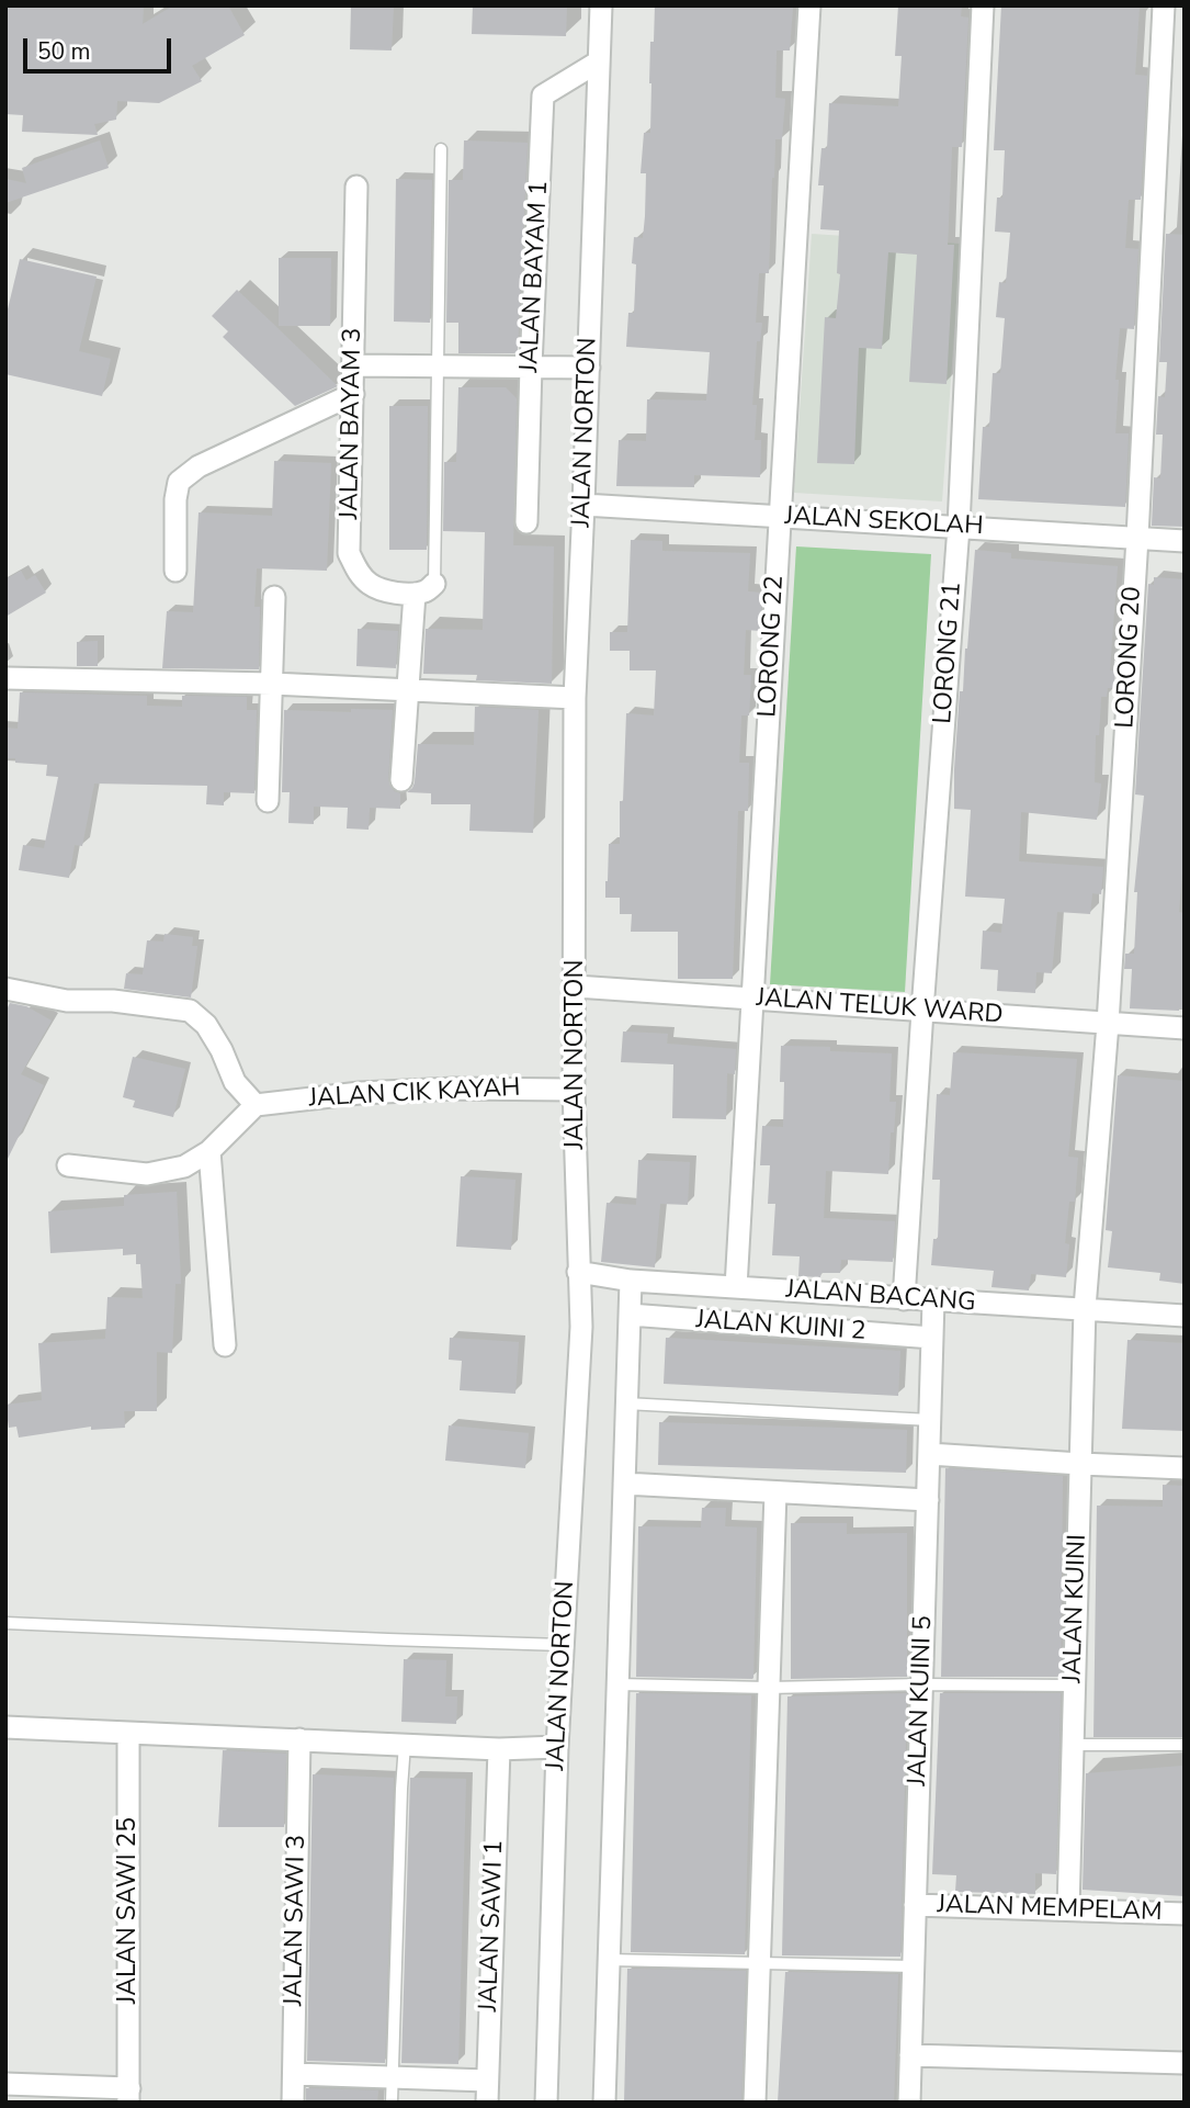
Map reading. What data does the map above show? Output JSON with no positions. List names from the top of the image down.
{
  "streets": {
    "street": [
      "JALAN BAYAM 1",
      "JALAN BAYAM 3",
      "JALAN NORTON",
      "JALAN SEKOLAH",
      "LORONG 22",
      "LORONG 21",
      "LORONG 20",
      "JALAN TELUK WARD",
      "JALAN CIK KAYAH",
      "JALAN BACANG",
      "JALAN KUINI 2",
      "JALAN KUINI",
      "JALAN KUINI 5",
      "JALAN MEMPELAM",
      "JALAN SAWI 25",
      "JALAN SAWI 3",
      "JALAN SAWI 1"
    ]
  },
  "crossings": [
    ["JALAN BAYAM 1", "JALAN NORTON"],
    ["JALAN NORTON", "JALAN SEKOLAH"],
    ["JALAN NORTON", "JALAN TELUK WARD"],
    ["JALAN NORTON", "JALAN CIK KAYAH"],
    ["JALAN NORTON", "JALAN BACANG"],
    ["JALAN SEKOLAH", "LORONG 22"],
    ["JALAN SEKOLAH", "LORONG 21"],
    ["JALAN SEKOLAH", "LORONG 20"],
    ["LORONG 22", "JALAN TELUK WARD"],
    ["LORONG 22", "JALAN BACANG"],
    ["LORONG 21", "JALAN TELUK WARD"],
    ["LORONG 21", "JALAN BACANG"],
    ["LORONG 20", "JALAN TELUK WARD"],
    ["LORONG 20", "JALAN BACANG"],
    ["LORONG 20", "JALAN KUINI"],
    ["JALAN BACANG", "JALAN KUINI"],
    ["JALAN BACANG", "JALAN KUINI 5"],
    ["JALAN KUINI 2", "JALAN KUINI 5"],
    ["JALAN KUINI", "JALAN MEMPELAM"],
    ["JALAN KUINI 5", "JALAN MEMPELAM"]
  ],
  "scale_bar": "50 m"
}
